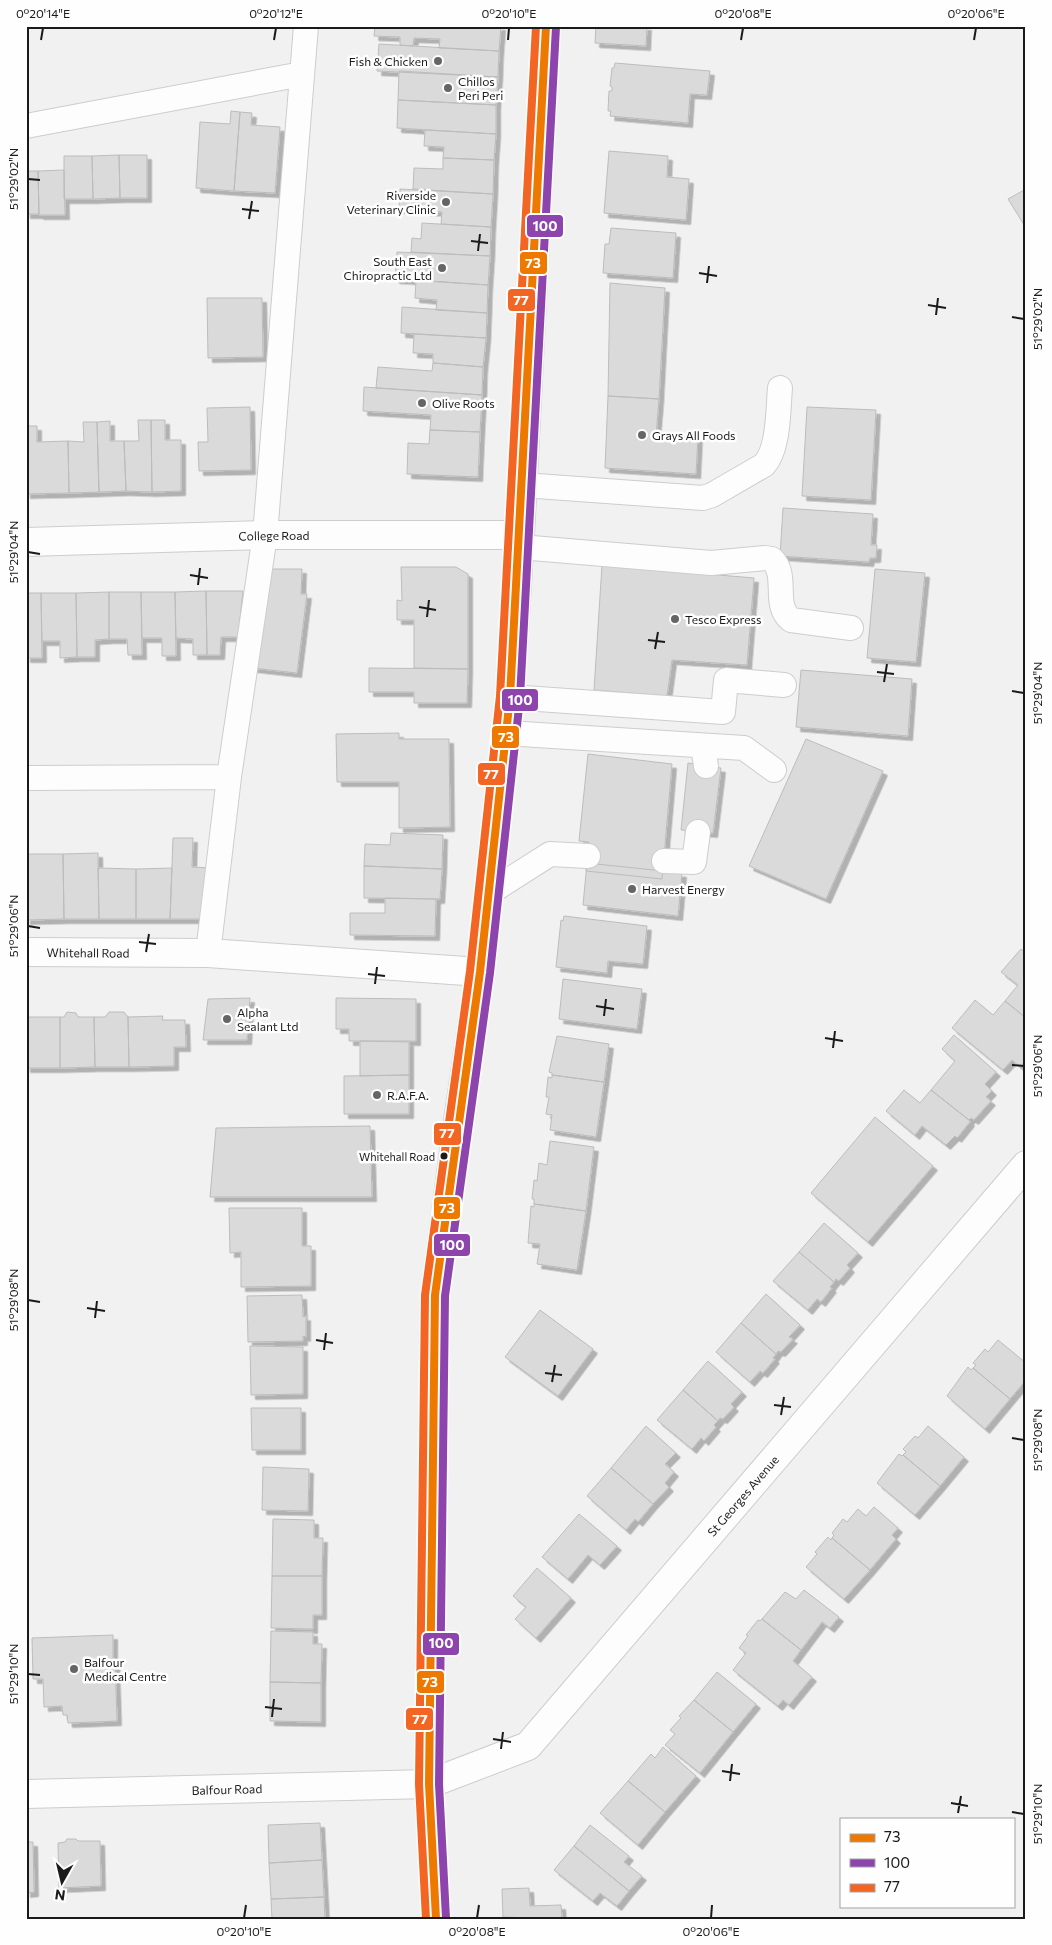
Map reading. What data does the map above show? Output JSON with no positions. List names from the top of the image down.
{
  "streets": {
    "street": [
      "College Road",
      "Whitehall Road",
      "St Georges Avenue",
      "Balfour Road"
    ]
  },
  "crossings": [
    ["St Georges Avenue", "Balfour Road"]
  ],
  "places": [
    "Fish & Chicken",
    "Chillos Peri Peri",
    "Riverside Veterinary Clinic",
    "South East Chiropractic Ltd",
    "Olive Roots",
    "Grays All Foods",
    "Tesco Express",
    "Harvest Energy",
    "Alpha Sealant Ltd",
    "R.A.F.A.",
    "Whitehall Road",
    "Balfour Medical Centre"
  ],
  "lines": ["transit line 73", "transit line 77", "transit line 100"],
  "legend": ["73", "100", "77"],
  "north": "bottom",
  "coordinates": [
    "0°20'14\"E",
    "0°20'12\"E",
    "0°20'10\"E",
    "0°20'08\"E",
    "0°20'06\"E",
    "51°29'02\"N",
    "51°29'04\"N",
    "51°29'06\"N",
    "51°29'08\"N",
    "51°29'10\"N"
  ]
}
